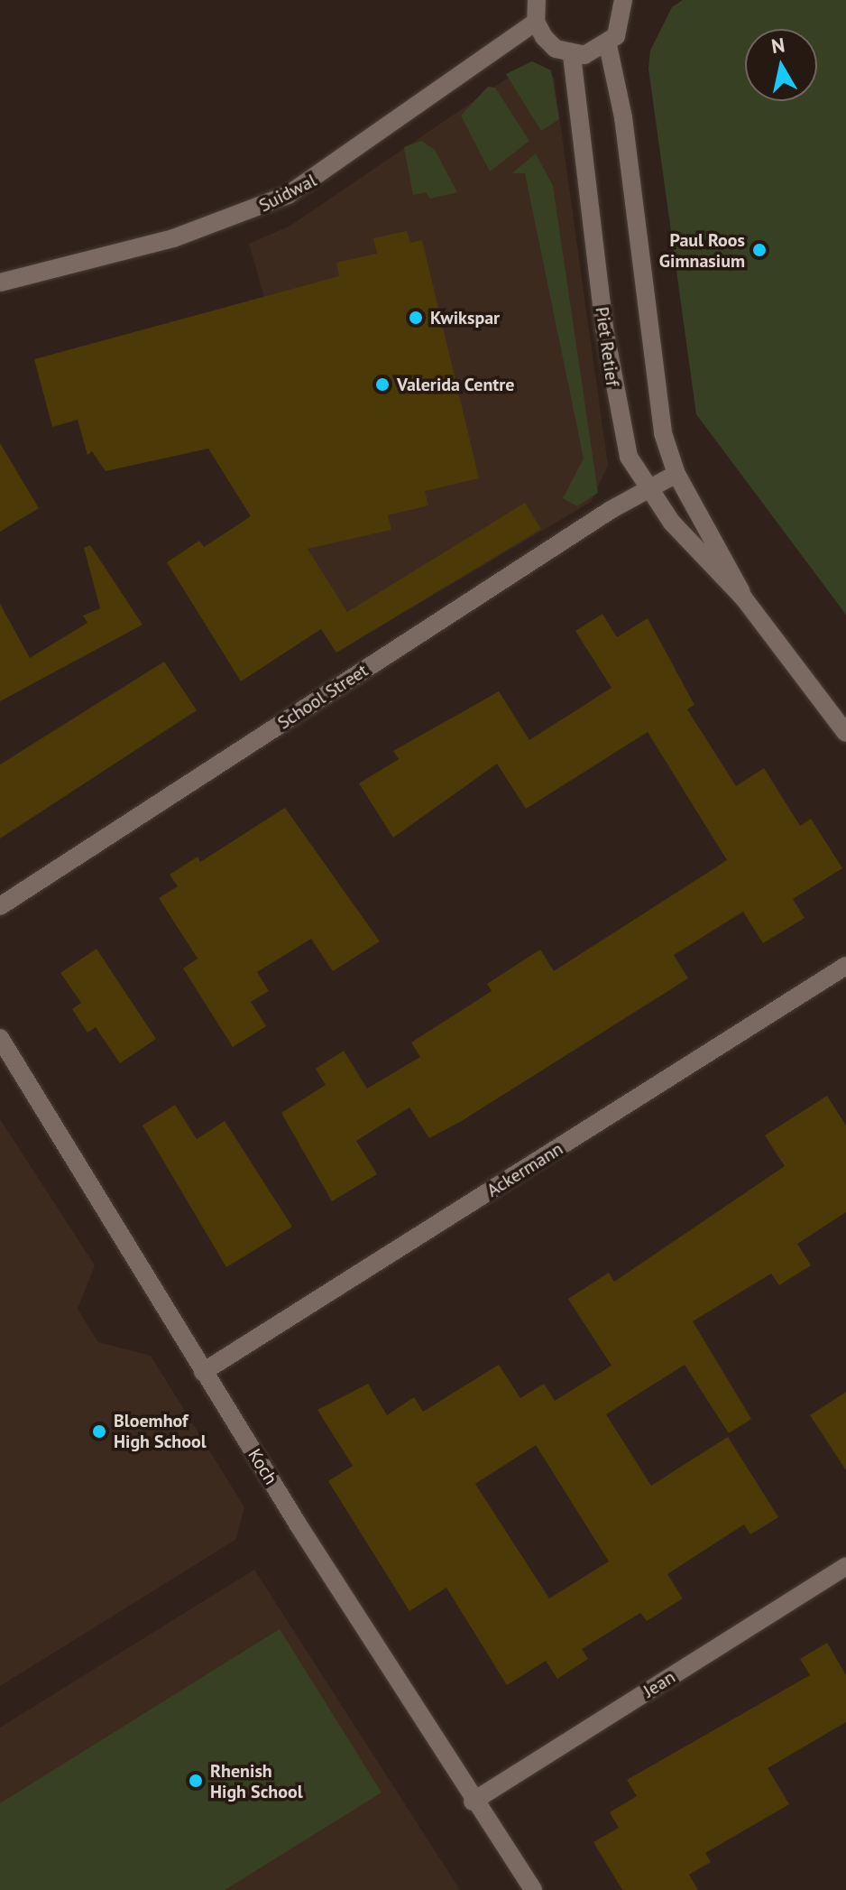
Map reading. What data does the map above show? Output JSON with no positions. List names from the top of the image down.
{
  "streets": {
    "street": [
      "Suidwal",
      "Piet Retief",
      "School Street",
      "Ackermann",
      "Koch",
      "Jean"
    ]
  },
  "crossings": [
    ["Piet Retief", "School Street"],
    ["Ackermann", "Koch"],
    ["Koch", "Jean"]
  ],
  "places": [
    "Paul Roos Gimnasium",
    "Kwikspar",
    "Valerida Centre",
    "Bloemhof High School",
    "Rhenish High School"
  ],
  "north": "top"
}
